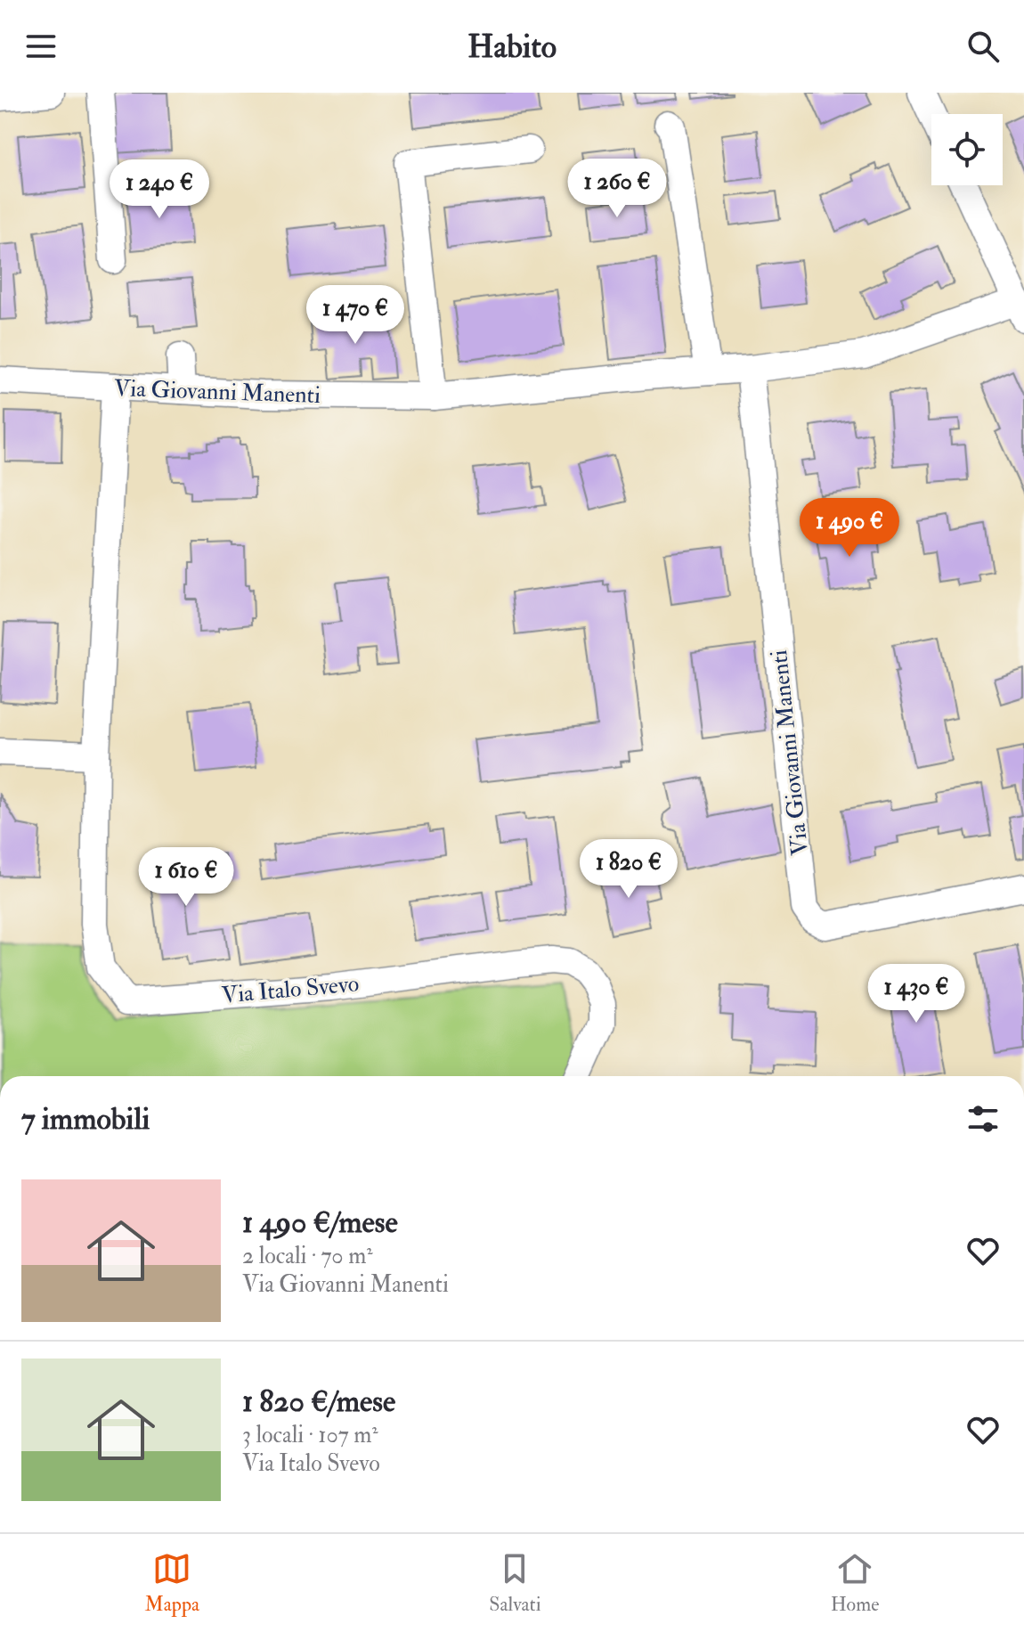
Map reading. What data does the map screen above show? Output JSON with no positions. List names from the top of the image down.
{
  "streets": {
    "street": ["Via Giovanni Manenti", "Via Italo Svevo"]
  },
  "crossings": [
    ["Via Giovanni Manenti", "Via Italo Svevo"]
  ],
  "page": {
    "header": "Habito",
    "price": [
      "1 260 €",
      "1 240 €",
      "1 470 €",
      "1 490 €",
      "1 820 €",
      "1 610 €",
      "1 430 €"
    ],
    "heading": "7 immobili",
    "list": [
      {
        "name": "1 490 €/mese",
        "note": "2 locali · 70 m² · Via Giovanni Manenti"
      },
      {
        "name": "1 820 €/mese",
        "note": "3 locali · 107 m² · Via Italo Svevo"
      }
    ],
    "tabs": ["Mappa", "Salvati", "Home"]
  }
}
